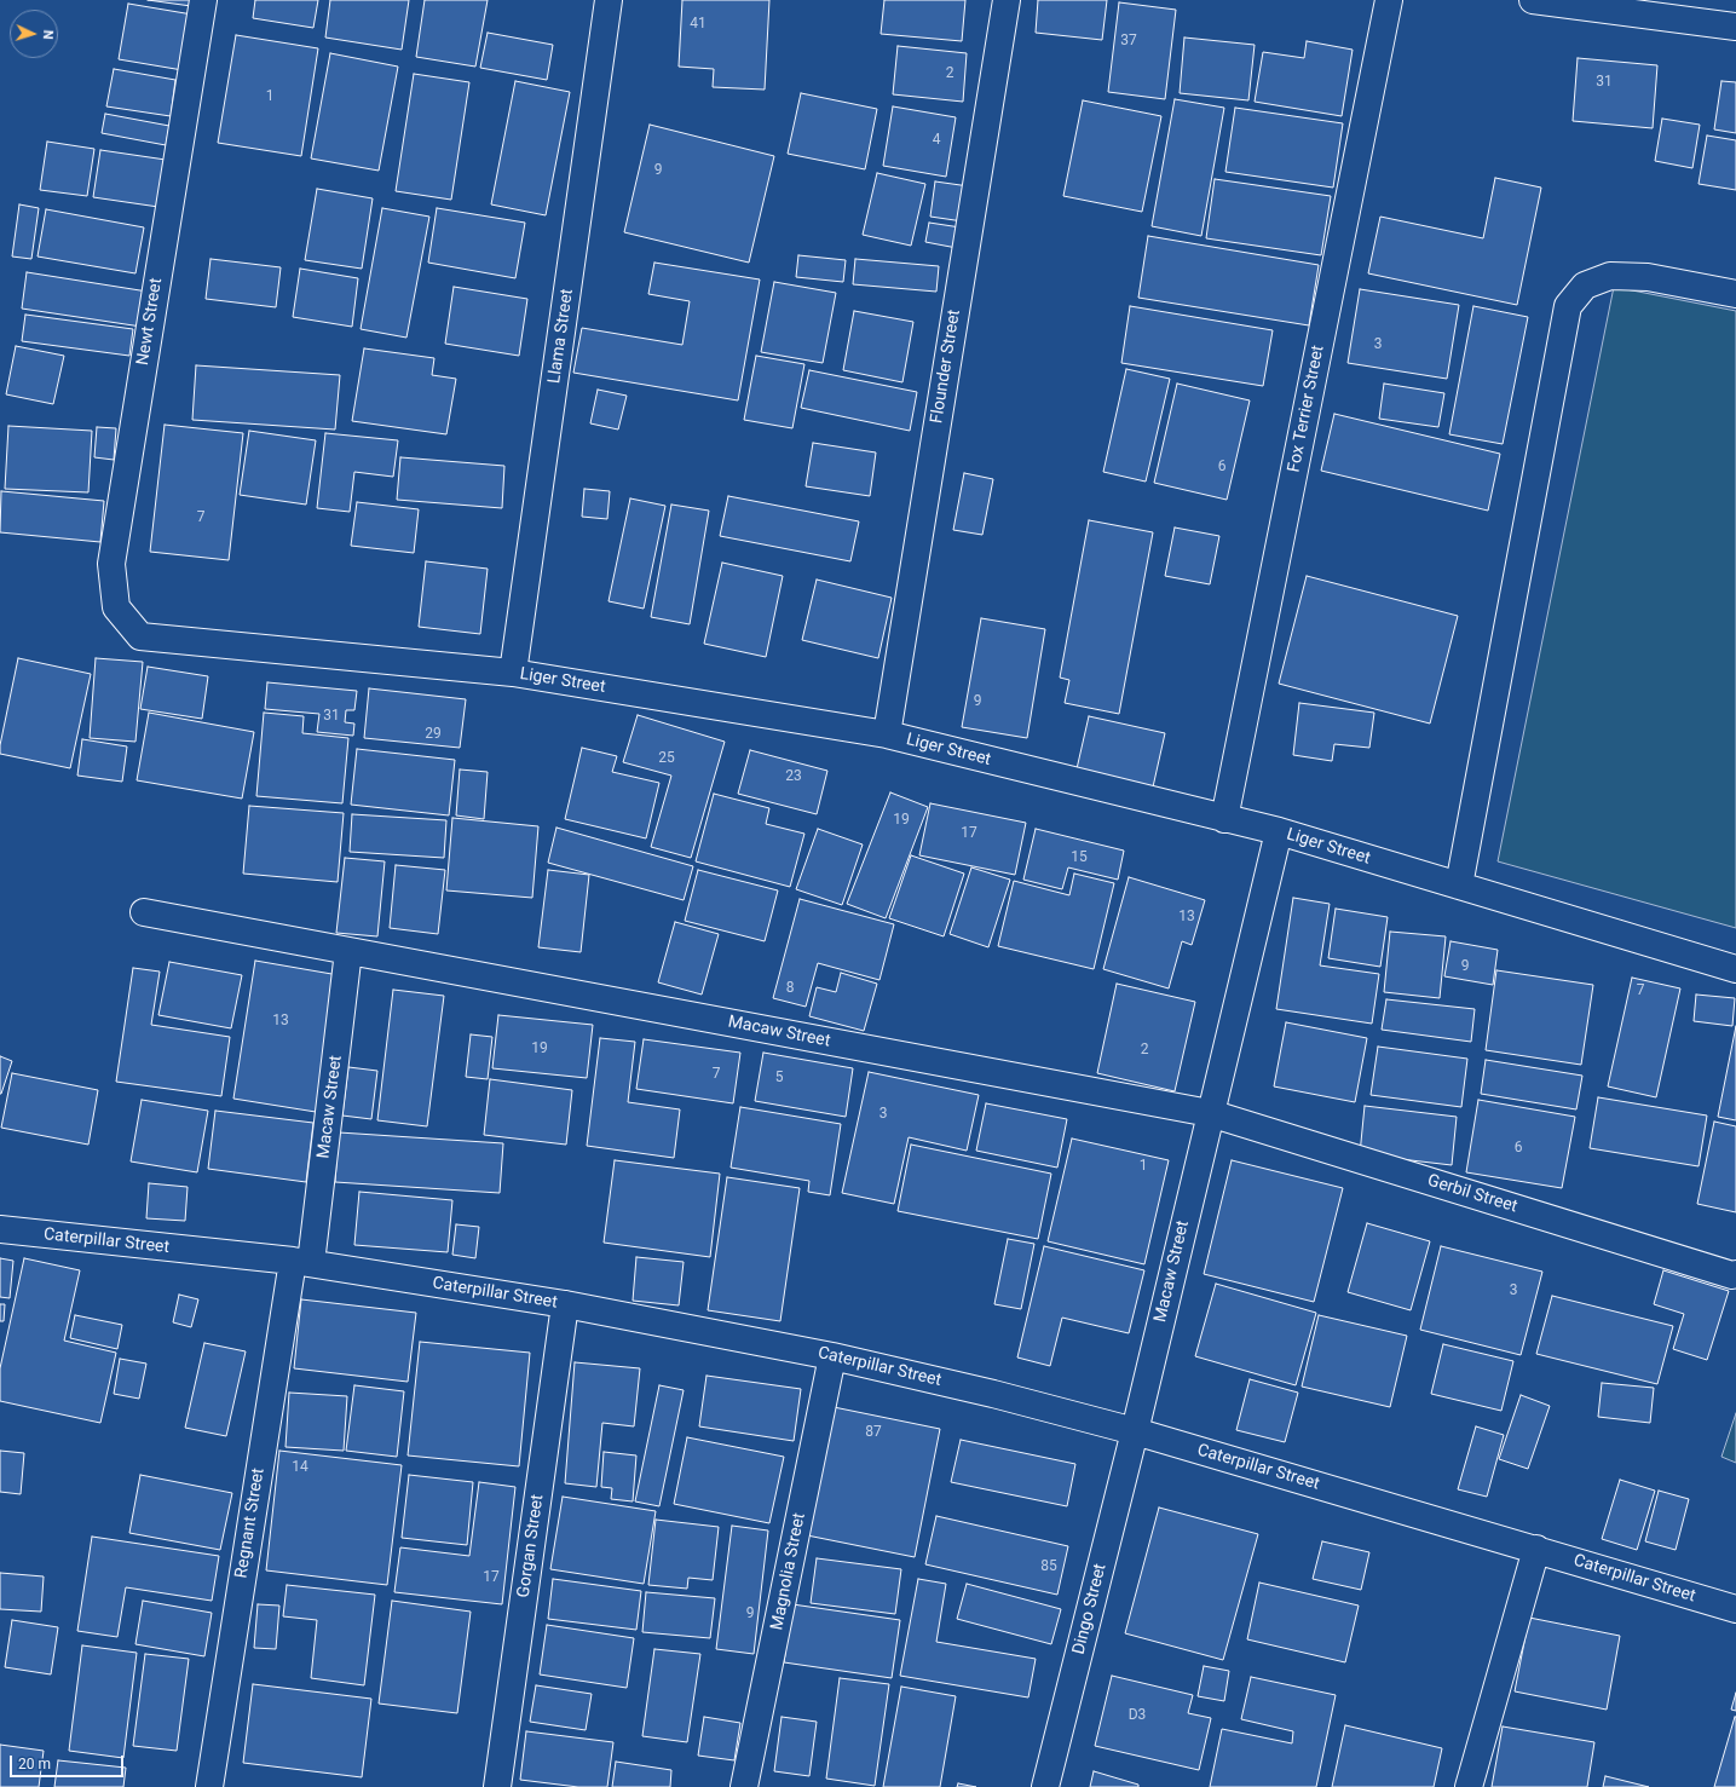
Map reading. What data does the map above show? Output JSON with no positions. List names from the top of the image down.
{
  "streets": {
    "street": [
      "Newt Street",
      "Llama Street",
      "Flounder Street",
      "Fox Terrier Street",
      "Liger Street",
      "Macaw Street",
      "Gerbil Street",
      "Caterpillar Street",
      "Regnant Street",
      "Gorgan Street",
      "Magnolia Street",
      "Dingo Street"
    ]
  },
  "crossings": [
    ["Newt Street", "Liger Street"],
    ["Llama Street", "Liger Street"],
    ["Flounder Street", "Liger Street"],
    ["Fox Terrier Street", "Liger Street"],
    ["Liger Street", "Macaw Street"],
    ["Macaw Street", "Gerbil Street"],
    ["Macaw Street", "Caterpillar Street"],
    ["Macaw Street", "Regnant Street"],
    ["Macaw Street", "Dingo Street"],
    ["Caterpillar Street", "Regnant Street"],
    ["Caterpillar Street", "Gorgan Street"],
    ["Caterpillar Street", "Magnolia Street"],
    ["Caterpillar Street", "Dingo Street"]
  ],
  "house_numbers": [
    "41",
    "37",
    "2",
    "31",
    "1",
    "4",
    "9",
    "3",
    "6",
    "7",
    "9",
    "31",
    "29",
    "25",
    "23",
    "19",
    "17",
    "15",
    "13",
    "9",
    "8",
    "7",
    "13",
    "19",
    "2",
    "7",
    "5",
    "3",
    "6",
    "1",
    "3",
    "87",
    "14",
    "85",
    "17",
    "9",
    "D3"
  ],
  "scale_bar": "20 m",
  "north": "right"
}
